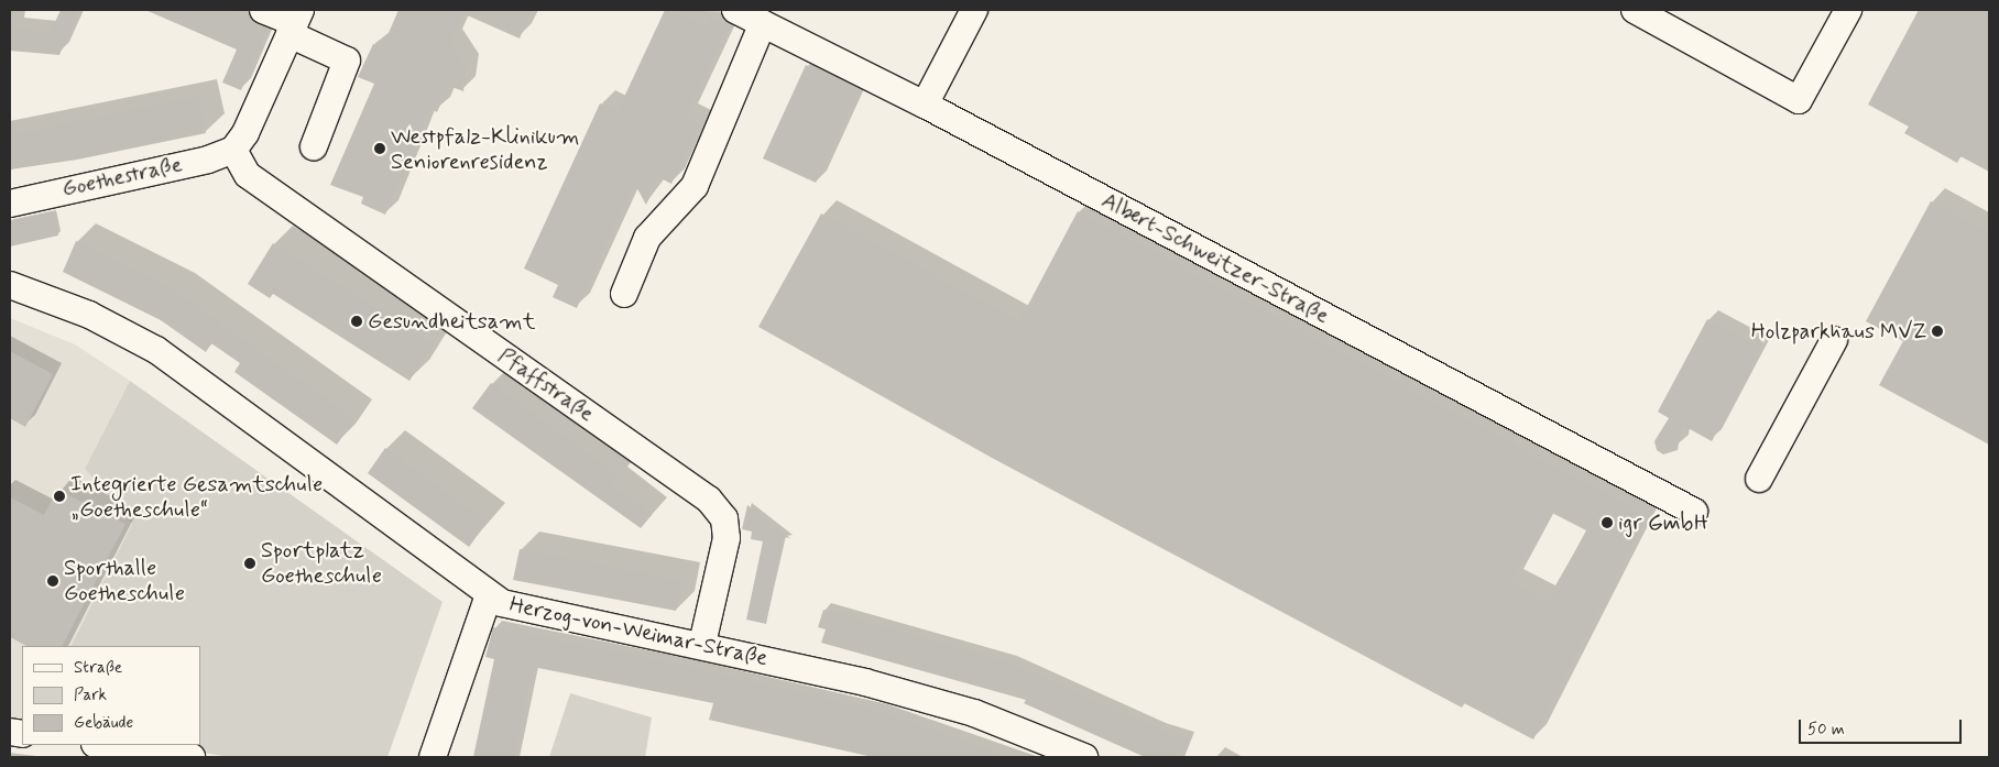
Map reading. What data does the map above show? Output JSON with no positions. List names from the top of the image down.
{
  "streets": {
    "street": [
      "Goethestraße",
      "Albert-Schweitzer-Straße",
      "Pfaffstraße",
      "Herzog-von-Weimar-Straße"
    ]
  },
  "crossings": [
    ["Goethestraße", "Pfaffstraße"],
    ["Pfaffstraße", "Herzog-von-Weimar-Straße"]
  ],
  "places": [
    "Westpfalz-Klinikum Seniorenresidenz",
    "Gesundheitsamt",
    "Holzparkhaus MVZ",
    "Integrierte Gesamtschule „Goetheschule“",
    "igr GmbH",
    "Sportplatz Goetheschule",
    "Sporthalle Goetheschule"
  ],
  "legend": ["Straße", "Park", "Gebäude"],
  "scale_bar": "50 m"
}
